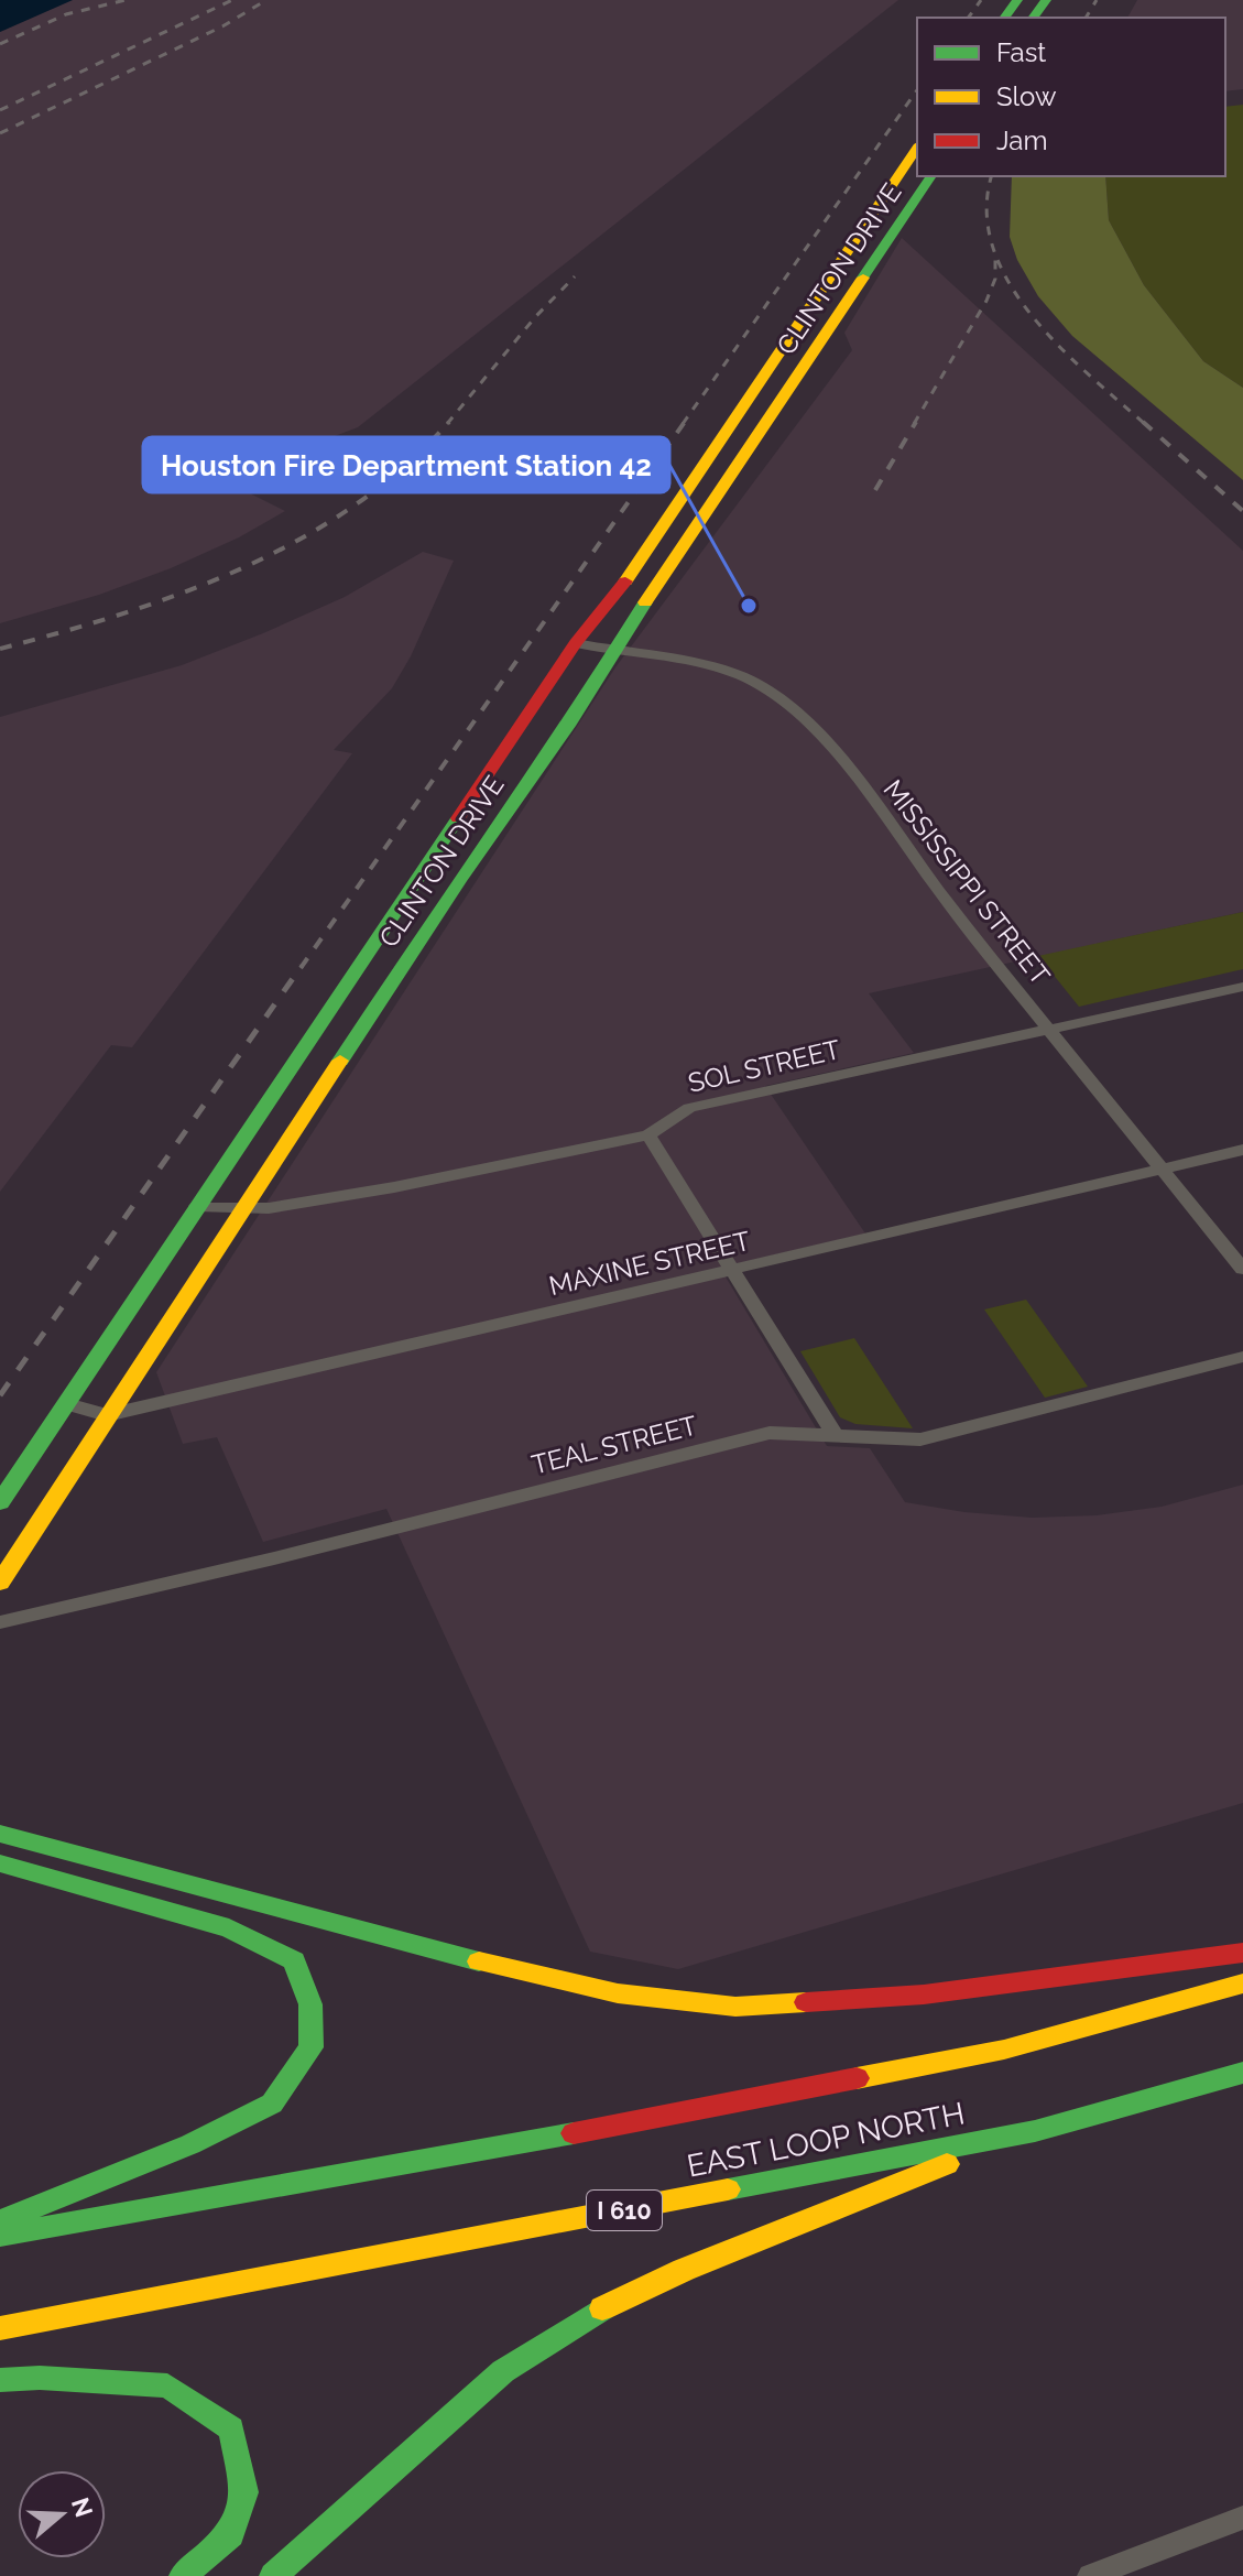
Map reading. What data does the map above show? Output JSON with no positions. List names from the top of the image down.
{
  "streets": {
    "main road": ["CLINTON DRIVE", "EAST LOOP NORTH", "I 610"],
    "street": [
      "MISSISSIPPI STREET",
      "SOL STREET",
      "MAXINE STREET",
      "TEAL STREET"
    ]
  },
  "crossings": [
    ["CLINTON DRIVE", "MISSISSIPPI STREET"],
    ["CLINTON DRIVE", "SOL STREET"],
    ["CLINTON DRIVE", "MAXINE STREET"],
    ["MISSISSIPPI STREET", "SOL STREET"],
    ["MISSISSIPPI STREET", "MAXINE STREET"]
  ],
  "places": ["Houston Fire Department Station 42"],
  "legend": ["Fast", "Slow", "Jam"],
  "north": "right"
}
